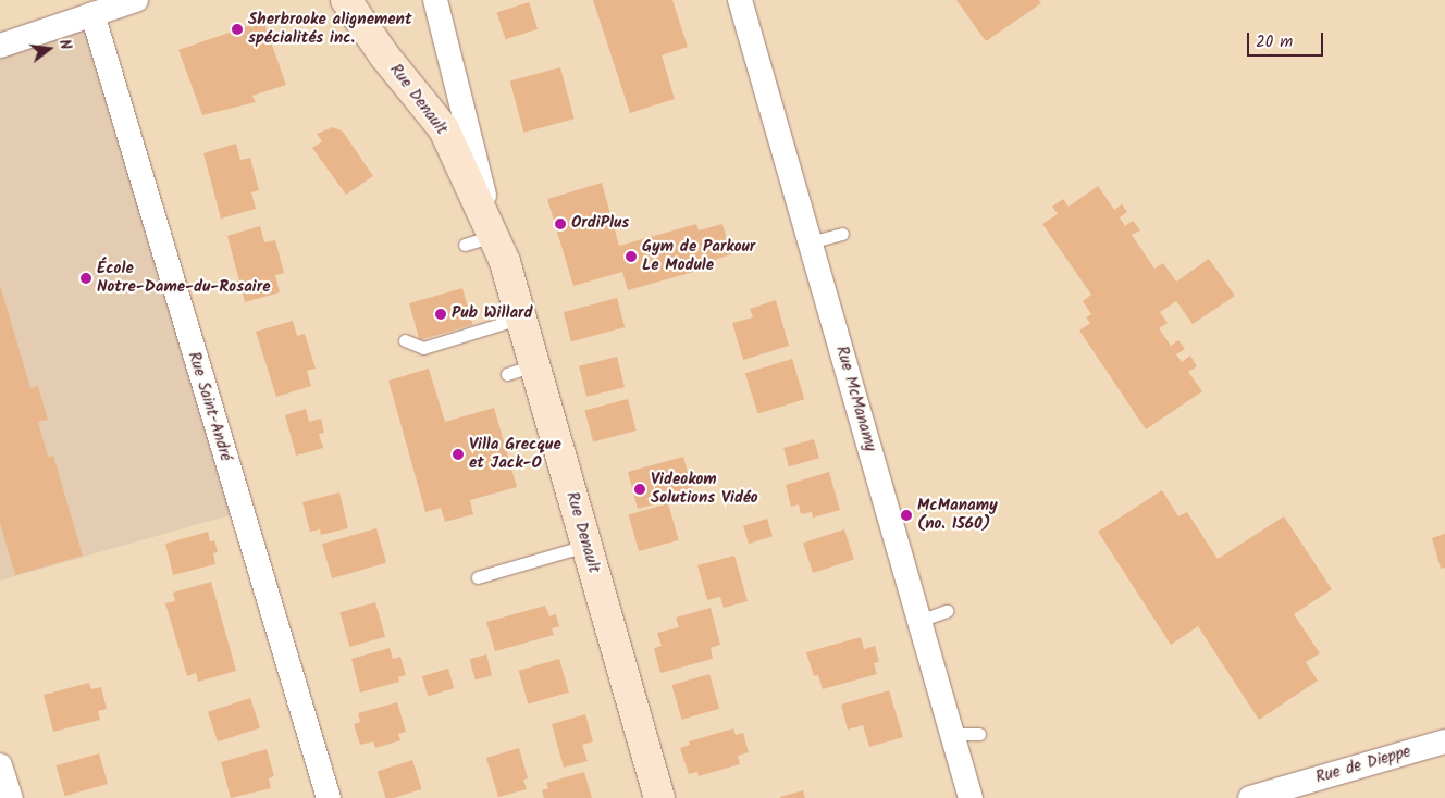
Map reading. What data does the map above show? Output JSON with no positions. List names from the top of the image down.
{
  "streets": {
    "main road": ["Rue Denault"],
    "street": ["Rue McManamy", "Rue Saint-André", "Rue de Dieppe"]
  },
  "places": [
    "Sherbrooke alignement spécialités inc.",
    "OrdiPlus",
    "Gym de Parkour Le Module",
    "École Notre-Dame-du-Rosaire",
    "Pub Willard",
    "Villa Grecque et Jack-O",
    "Videokom Solutions Vidéo",
    "McManamy (no. 1560)"
  ],
  "scale_bar": "20 m",
  "north": "right"
}
